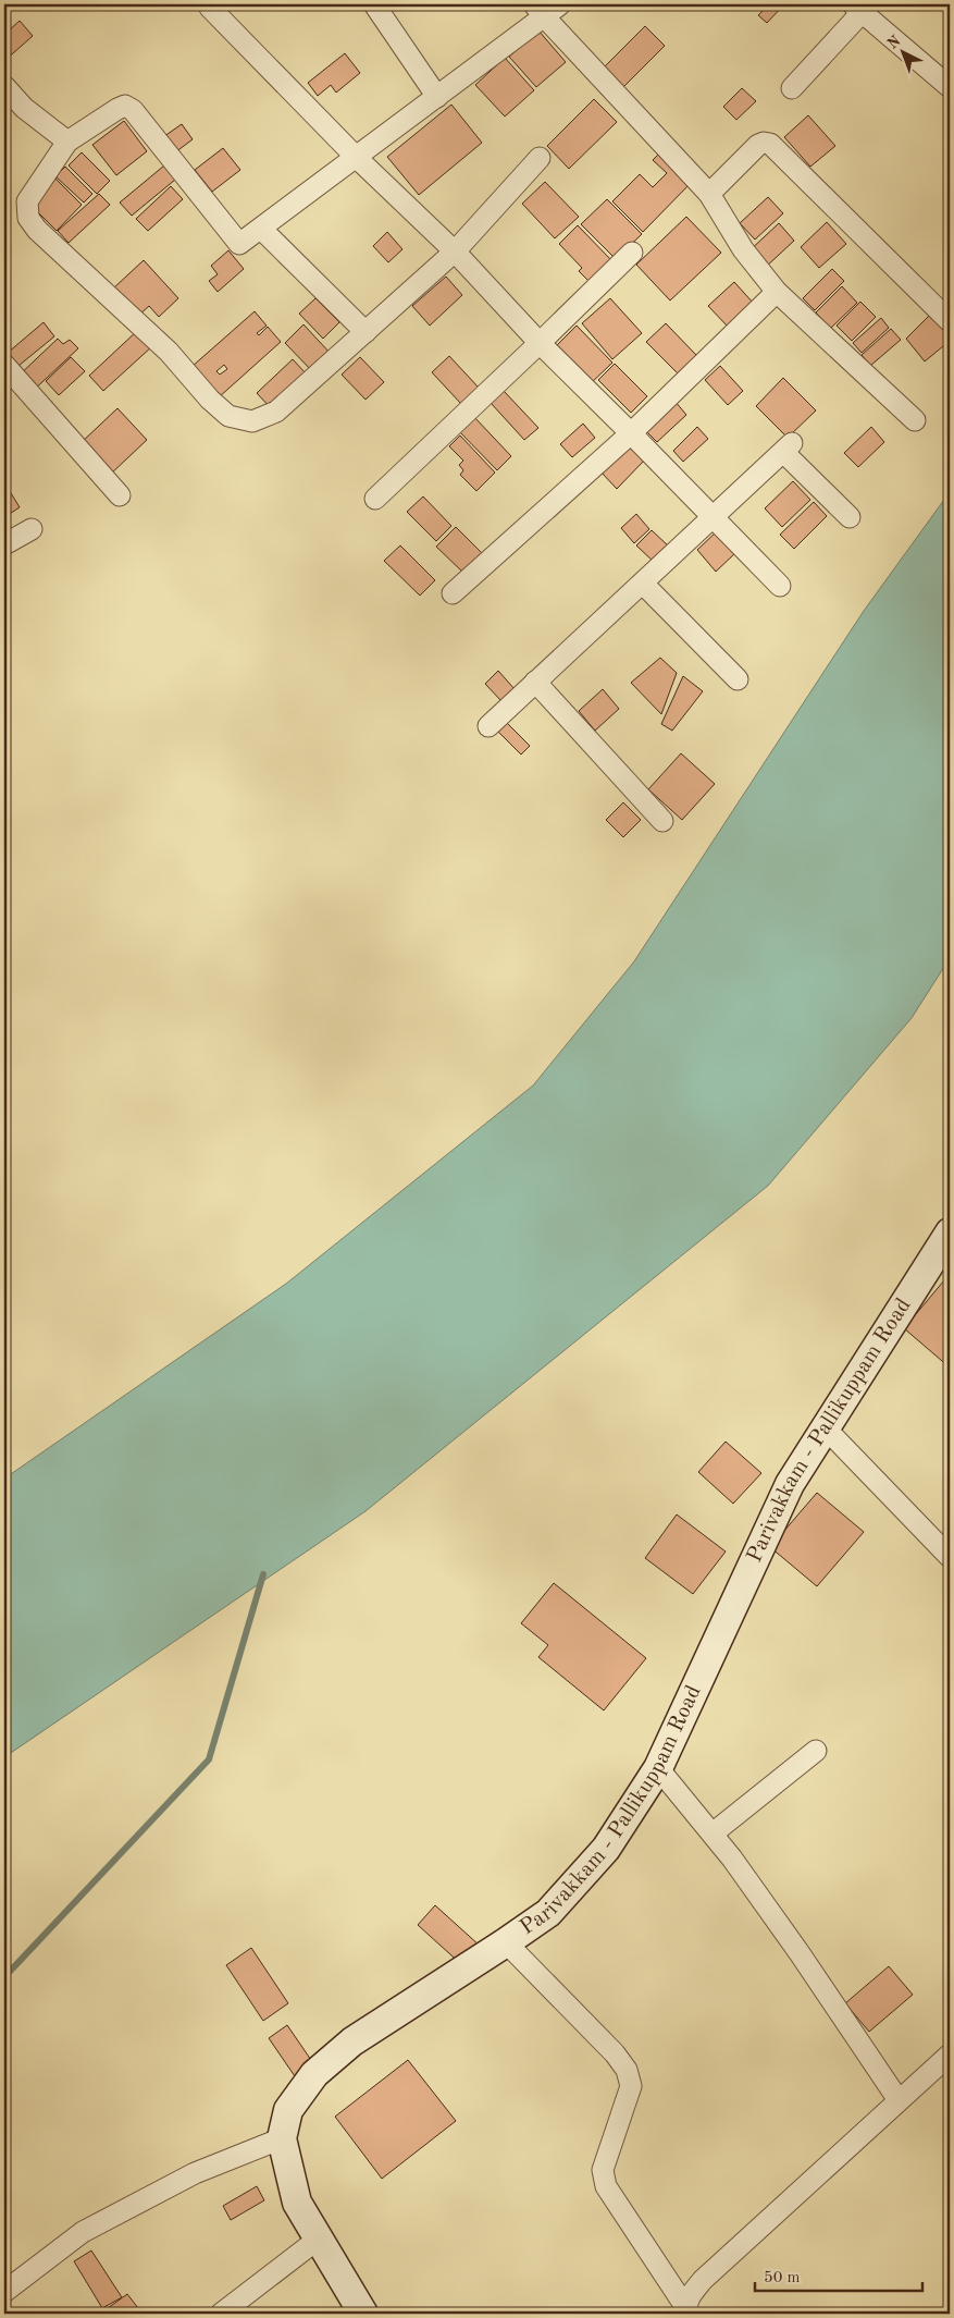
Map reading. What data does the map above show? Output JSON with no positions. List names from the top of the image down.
{
  "streets": {
    "street": ["Parivakkam - Pallikuppam Road"]
  },
  "scale_bar": "50 m",
  "north": "top left"
}
